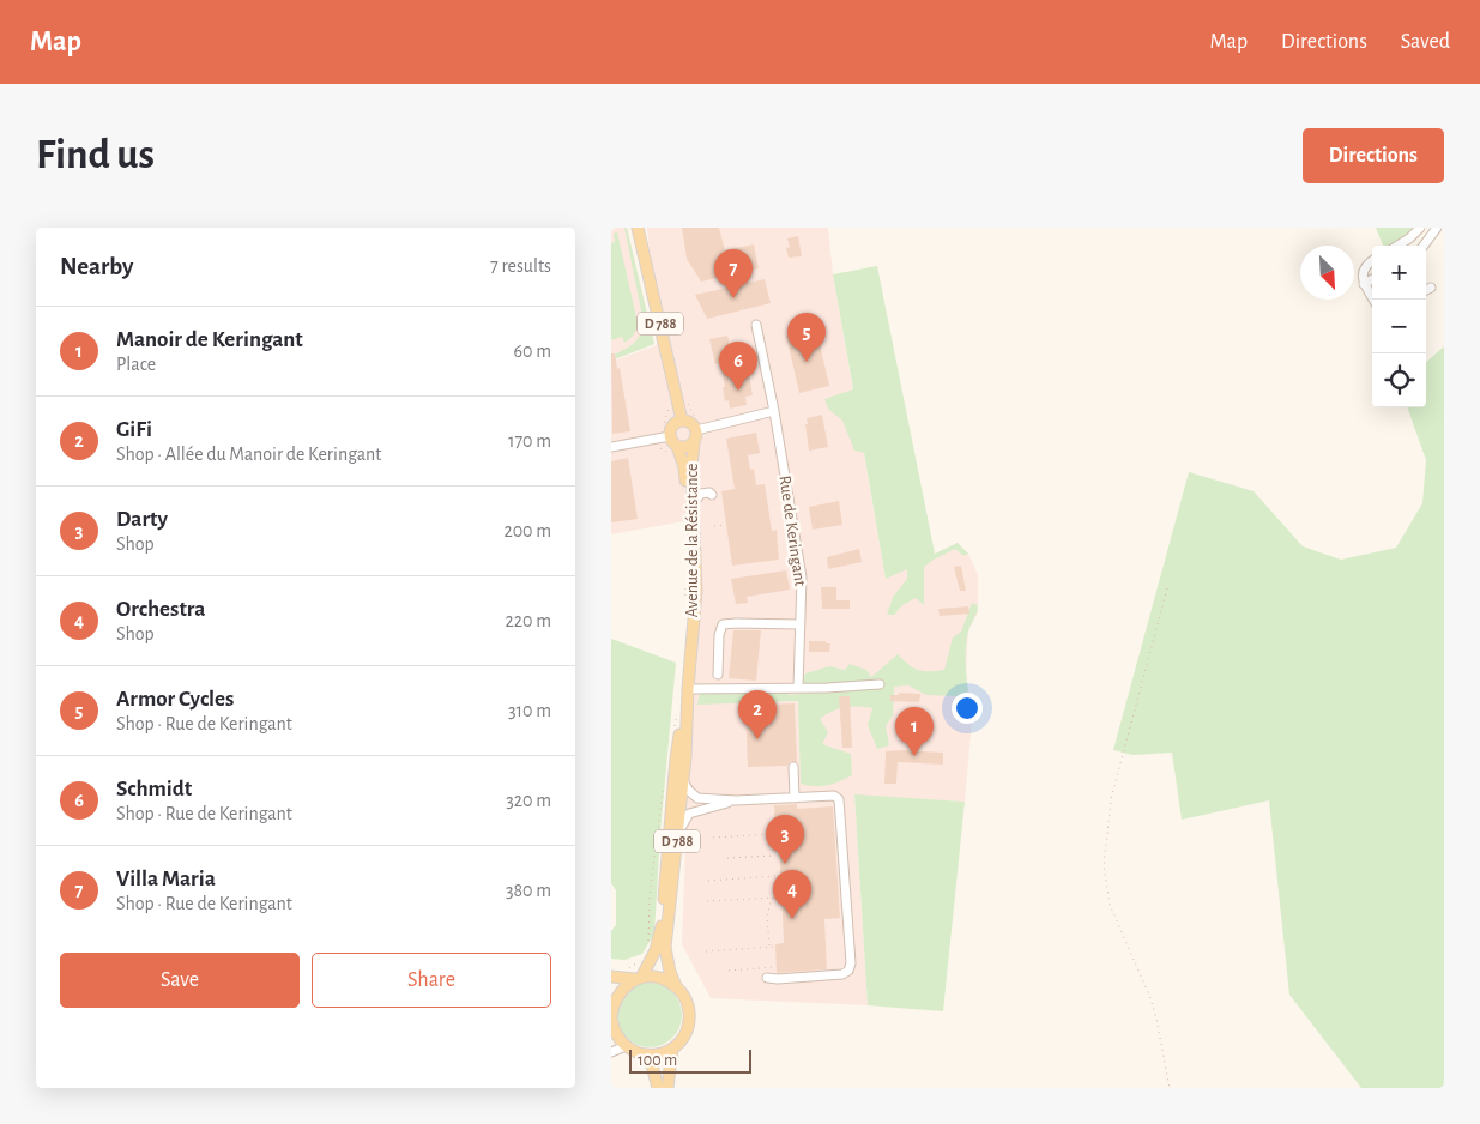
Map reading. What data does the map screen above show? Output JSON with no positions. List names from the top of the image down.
{
  "streets": {
    "main road": ["D 788", "Avenue de la Résistance"],
    "street": ["Rue de Keringant"]
  },
  "crossings": [
    ["D 788", "Avenue de la Résistance"]
  ],
  "scale_bar": "100 m",
  "north": "bottom right",
  "page": {
    "header": "Map",
    "nav": ["Map", "Directions", "Saved"],
    "buttons": [
      "Directions",
      ["Save", "Share"]
    ],
    "title": "Find us",
    "heading": ["Nearby", "7 results"],
    "map_buttons": ["+", "−"],
    "pins": [
      "7",
      "5",
      "6",
      "2",
      "1",
      "3",
      "4"
    ],
    "list": [
      {
        "mark": "1",
        "name": "Manoir de Keringant",
        "note": "Place",
        "value": "60 m"
      },
      {
        "mark": "2",
        "name": "GiFi",
        "note": "Shop · Allée du Manoir de Keringant",
        "value": "170 m"
      },
      {
        "mark": "3",
        "name": "Darty",
        "note": "Shop",
        "value": "200 m"
      },
      {
        "mark": "4",
        "name": "Orchestra",
        "note": "Shop",
        "value": "220 m"
      },
      {
        "mark": "5",
        "name": "Armor Cycles",
        "note": "Shop · Rue de Keringant",
        "value": "310 m"
      },
      {
        "mark": "6",
        "name": "Schmidt",
        "note": "Shop · Rue de Keringant",
        "value": "320 m"
      },
      {
        "mark": "7",
        "name": "Villa Maria",
        "note": "Shop · Rue de Keringant",
        "value": "380 m"
      }
    ],
    "scale": "100 m"
  }
}
